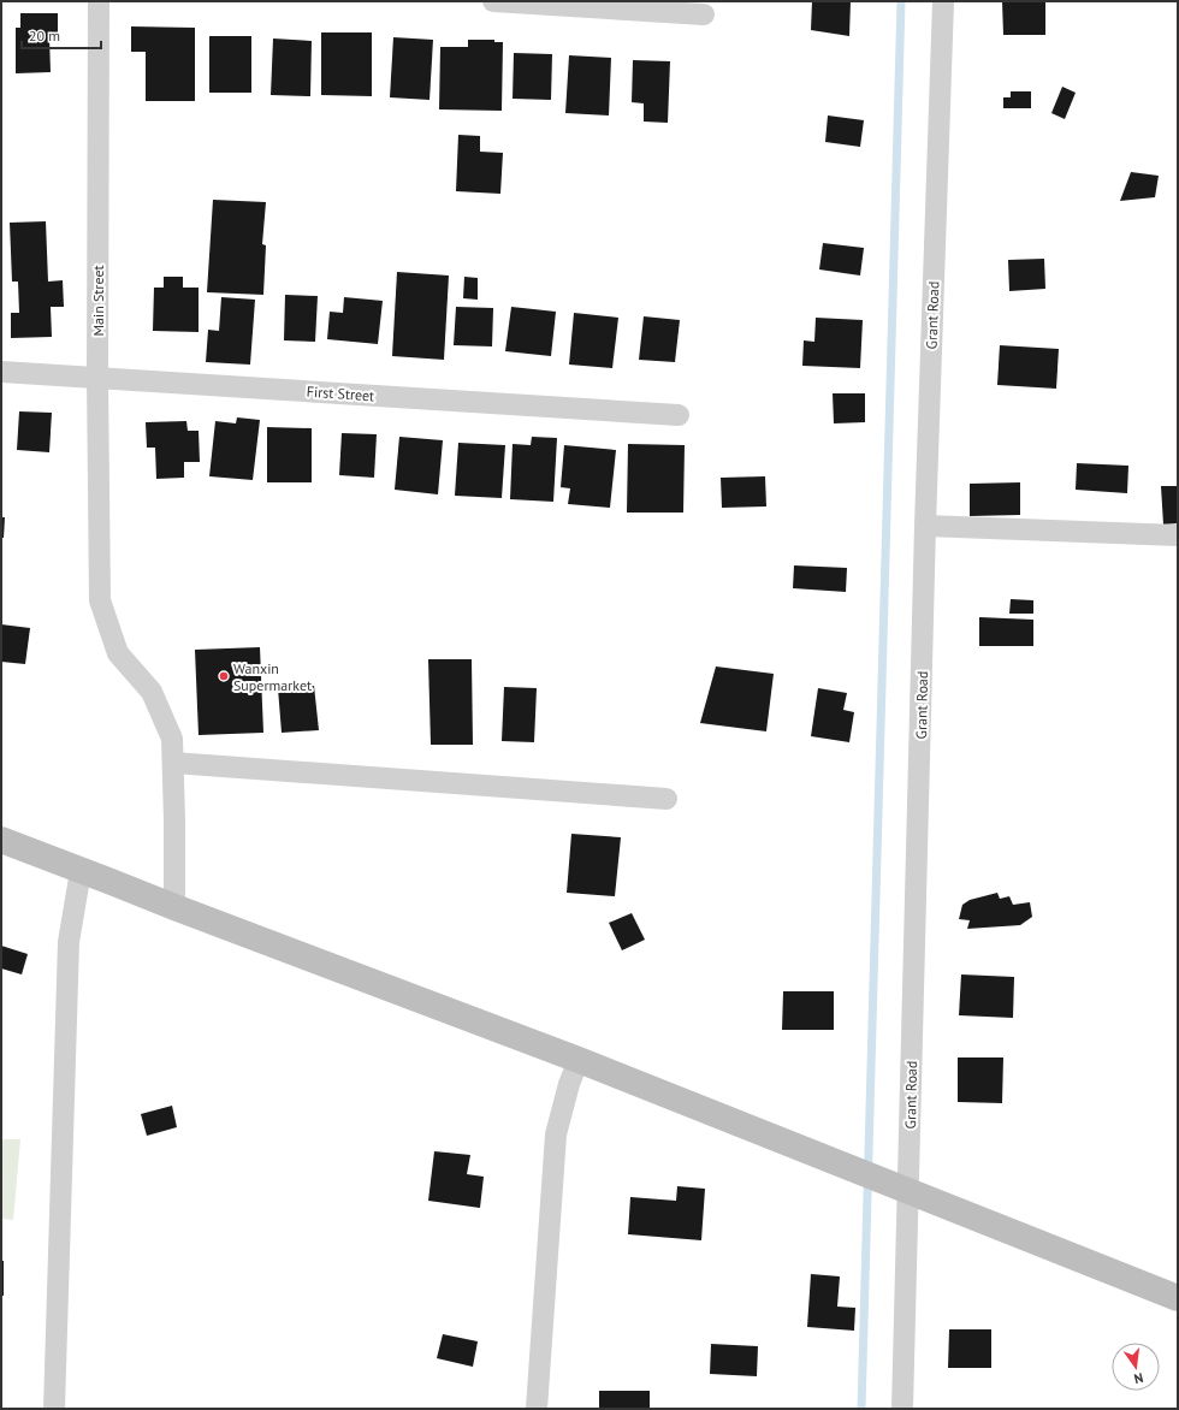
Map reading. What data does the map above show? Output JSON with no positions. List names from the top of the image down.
{
  "streets": {
    "street": ["Main Street", "Grant Road", "First Street"]
  },
  "crossings": [
    ["Main Street", "First Street"]
  ],
  "places": ["Wanxin Supermarket"],
  "scale_bar": "20 m",
  "north": "bottom"
}
